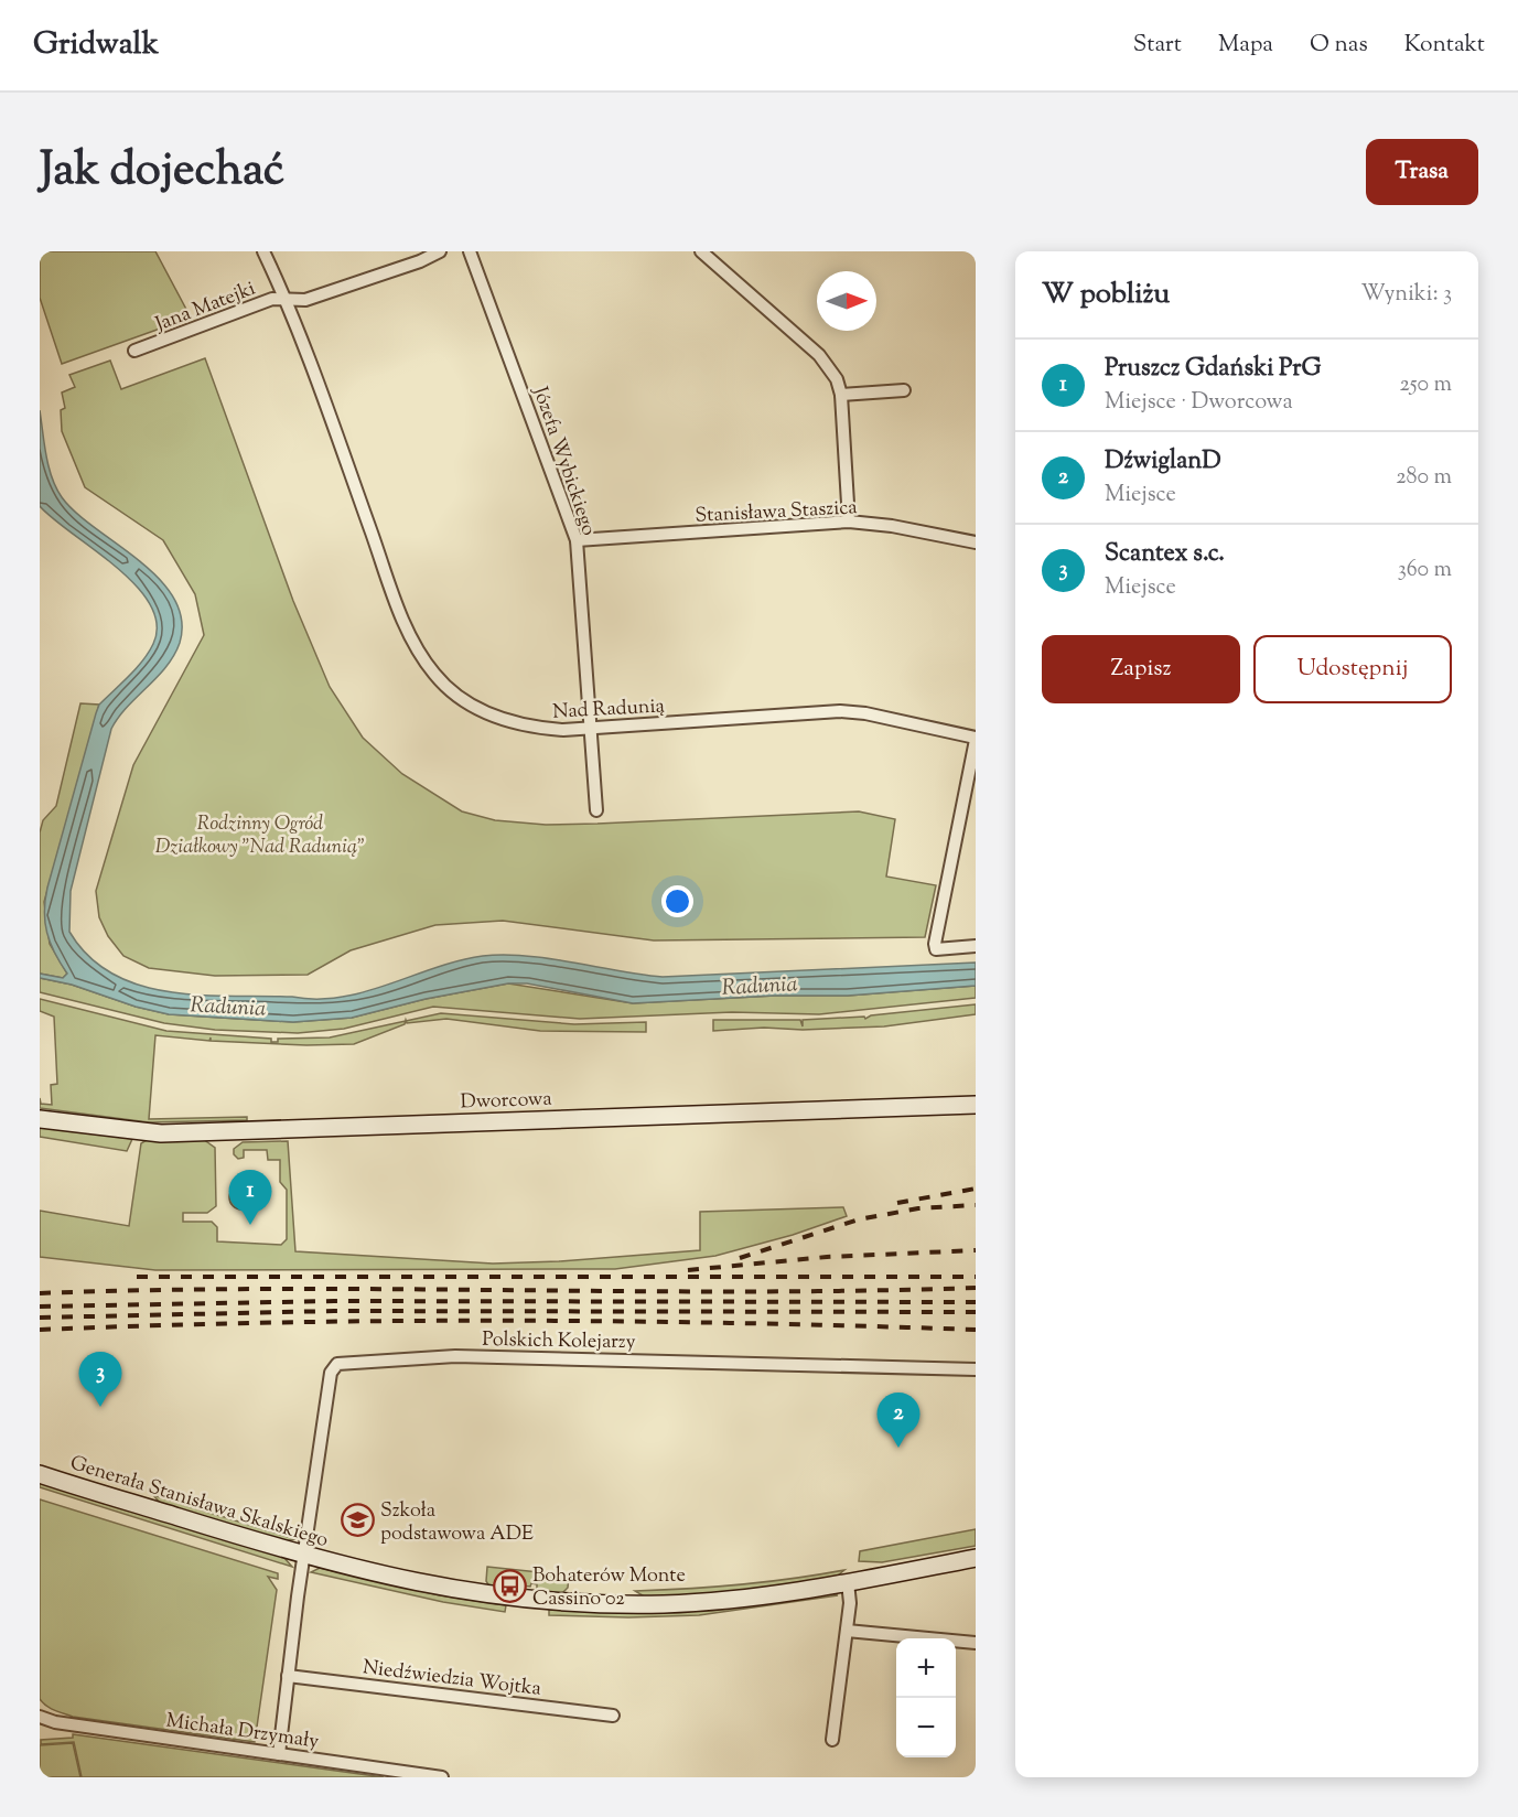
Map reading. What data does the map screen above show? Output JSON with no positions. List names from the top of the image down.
{
  "streets": {
    "street": [
      "Jana Matejki",
      "Józefa Wybickiego",
      "Stanisława Staszica",
      "Nad Radunią",
      "Dworcowa",
      "Polskich Kolejarzy",
      "Generała Stanisława Skalskiego",
      "Niedźwiedzia Wojtka",
      "Michała Drzymały"
    ]
  },
  "crossings": [
    ["Jana Matejki", "Nad Radunią"],
    ["Józefa Wybickiego", "Stanisława Staszica"],
    ["Józefa Wybickiego", "Nad Radunią"],
    ["Polskich Kolejarzy", "Generała Stanisława Skalskiego"],
    ["Polskich Kolejarzy", "Niedźwiedzia Wojtka"],
    ["Polskich Kolejarzy", "Michała Drzymały"]
  ],
  "water": ["Radunia"],
  "parks": ["Rodzinny Ogród Działkowy \"Nad Radunią\""],
  "places": {
    "school or university": ["Szkoła podstawowa ADE"],
    "bus stop": ["Bohaterów Monte Cassino 02"]
  },
  "north": "right",
  "page": {
    "header": "Gridwalk",
    "nav": [
      "Start",
      "Mapa",
      "O nas",
      "Kontakt"
    ],
    "title": "Jak dojechać",
    "buttons": [
      "Trasa",
      ["Zapisz", "Udostępnij"]
    ],
    "heading": ["W pobliżu", "Wyniki: 3"],
    "list": [
      {
        "mark": "1",
        "name": "Pruszcz Gdański PrG",
        "note": "Miejsce · Dworcowa",
        "value": "250 m"
      },
      {
        "mark": "2",
        "name": "DźwiglanD",
        "note": "Miejsce",
        "value": "280 m"
      },
      {
        "mark": "3",
        "name": "Scantex s.c.",
        "note": "Miejsce",
        "value": "360 m"
      }
    ],
    "pins": ["1", "3", "2"],
    "map_buttons": ["+", "−"]
  }
}
